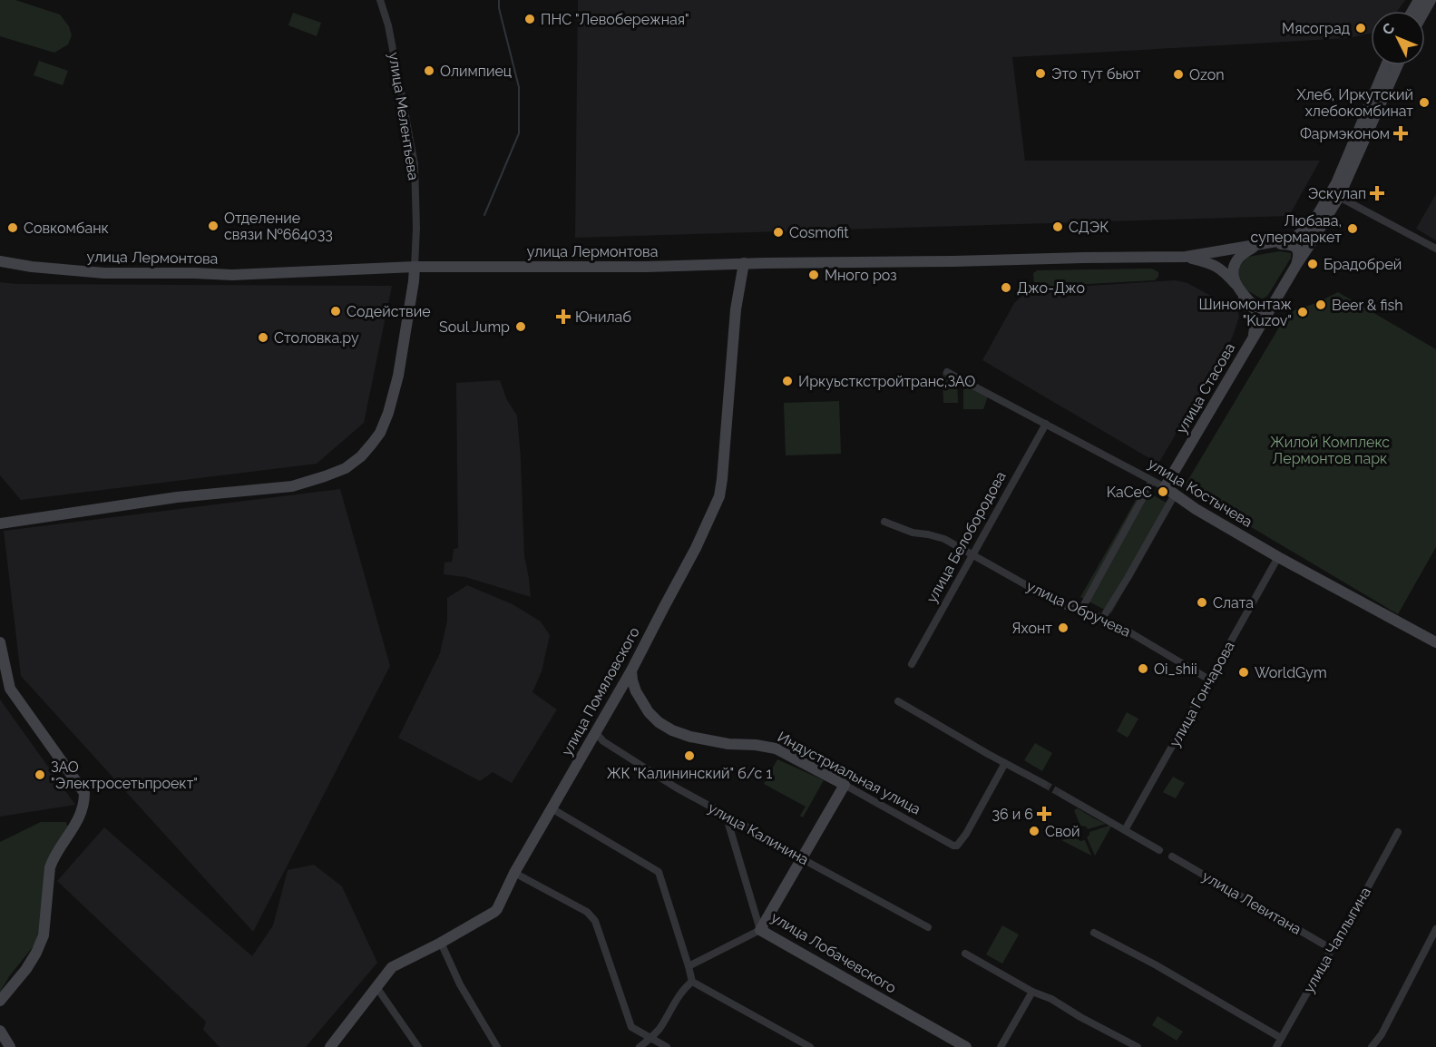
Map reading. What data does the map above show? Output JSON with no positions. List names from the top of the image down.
{
  "streets": {
    "street": [
      "улица Мелентьева",
      "улица Лермонтова",
      "улица Стасова",
      "улица Костычева",
      "улица Белобородова",
      "улица Обручева",
      "улица Помяловского",
      "улица Гончарова",
      "Индустриальная улица",
      "улица Калинина",
      "улица Левитана",
      "улица Чаплыгина",
      "улица Лобачевского"
    ]
  },
  "crossings": [
    ["улица Мелентьева", "улица Лермонтова"],
    ["улица Лермонтова", "улица Стасова"],
    ["улица Лермонтова", "улица Помяловского"],
    ["улица Стасова", "улица Костычева"],
    ["улица Костычева", "улица Белобородова"],
    ["улица Костычева", "улица Гончарова"],
    ["улица Белобородова", "улица Обручева"],
    ["улица Обручева", "улица Гончарова"],
    ["улица Помяловского", "Индустриальная улица"],
    ["улица Помяловского", "улица Калинина"],
    ["улица Калинина", "улица Лобачевского"],
    ["улица Левитана", "улица Чаплыгина"]
  ],
  "parks": ["Жилой Комплекс Лермонтов парк"],
  "places": {
    "other": [
      "ПНС \"Левобережная\"",
      "Мясоград",
      "Олимпиец",
      "Это тут бьют",
      "Ozon",
      "Хлеб, Иркутский хлебокомбинат",
      "Отделение связи №664033",
      "СДЭК",
      "Совкомбанк",
      "Любава, супермаркет",
      "Cosmofit",
      "Брадобрей",
      "Много роз",
      "Джо-Джо",
      "Beer & fish",
      "Содействие",
      "Шиномонтаж \"Kuzov\"",
      "Soul Jump",
      "Столовка.ру",
      "Иркуьсткстройтранс,ЗАО",
      "KaCeC",
      "Слата",
      "Яхонт",
      "Oi_shii",
      "WorldGym",
      "ЖК \"Калининский\" б/с 1",
      "ЗАО \"Электросетьпроект\"",
      "Свой"
    ],
    "health": [
      "Фармэконом",
      "Эскулап",
      "Юнилаб",
      "36 и 6"
    ]
  },
  "north": "top left"
}
